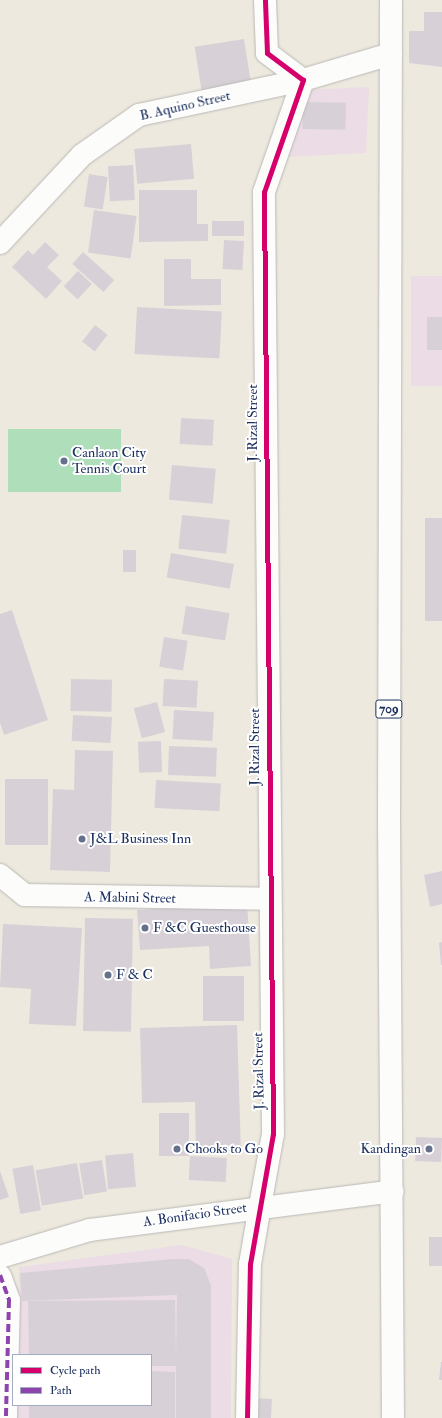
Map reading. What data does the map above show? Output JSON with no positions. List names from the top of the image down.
{
  "streets": {
    "street": [
      "B. Aquino Street",
      "J. Rizal Street",
      "709",
      "A. Mabini Street",
      "A. Bonifacio Street"
    ]
  },
  "crossings": [
    ["B. Aquino Street", "J. Rizal Street"],
    ["B. Aquino Street", "709"],
    ["J. Rizal Street", "A. Mabini Street"],
    ["J. Rizal Street", "A. Bonifacio Street"],
    ["709", "A. Bonifacio Street"]
  ],
  "places": [
    "Canlaon City Tennis Court",
    "J&L Business Inn",
    "F &C Guesthouse",
    "F & C",
    "Chooks to Go",
    "Kandingan"
  ],
  "legend": ["Cycle path", "Path"]
}
